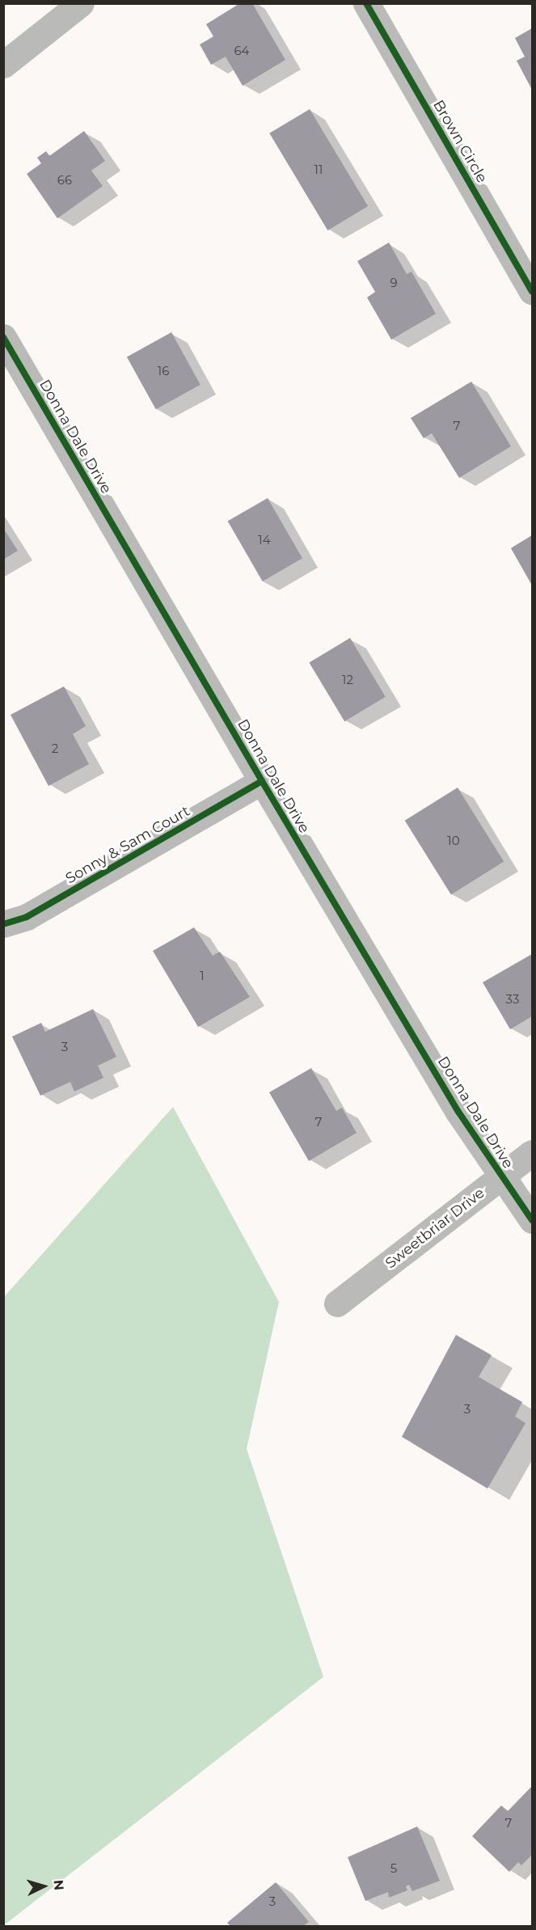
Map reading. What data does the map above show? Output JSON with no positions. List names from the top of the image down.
{
  "streets": {
    "street": [
      "Brown Circle",
      "Donna Dale Drive",
      "Sonny & Sam Court",
      "Sweetbriar Drive"
    ]
  },
  "crossings": [
    ["Donna Dale Drive", "Sonny & Sam Court"],
    ["Donna Dale Drive", "Sweetbriar Drive"]
  ],
  "house_numbers": [
    "64",
    "11",
    "66",
    "9",
    "16",
    "7",
    "14",
    "12",
    "2",
    "10",
    "1",
    "33",
    "3",
    "7",
    "3",
    "7",
    "5",
    "3"
  ],
  "north": "right"
}
